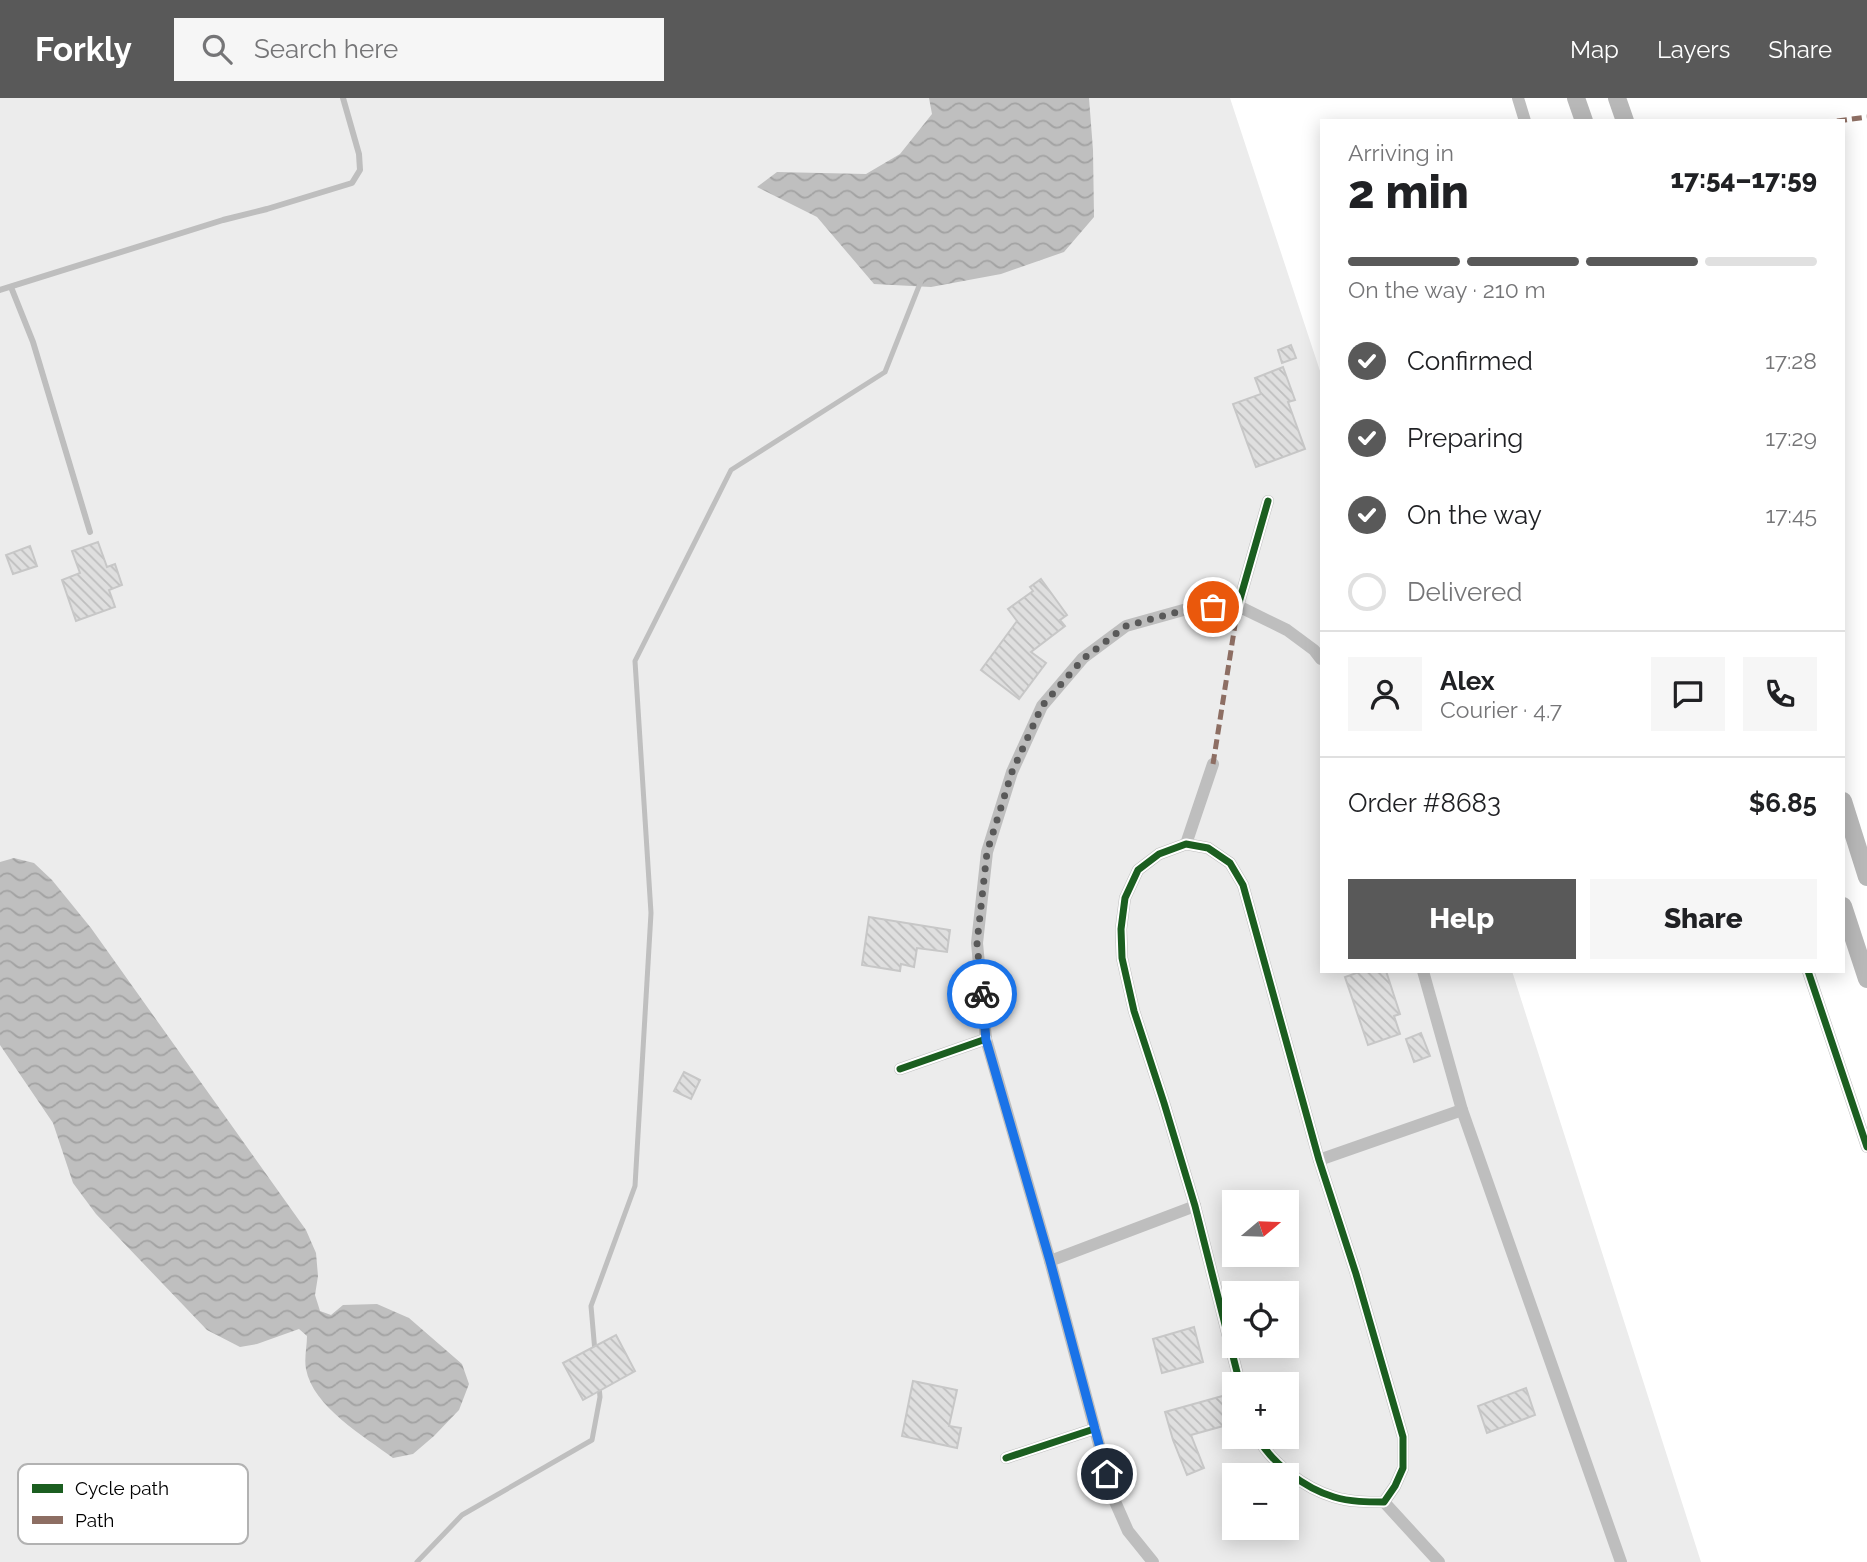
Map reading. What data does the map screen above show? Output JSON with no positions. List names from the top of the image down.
{
  "legend": ["Cycle path", "Path"],
  "north": "right",
  "page": {
    "header": "Forkly",
    "search": "Search here",
    "nav": ["Map", "Layers", "Share"],
    "heading": ["2 min", "Arriving in", "17:54–17:59"],
    "panel": [
      "Alex",
      "Courier · 4.7",
      "Order #8683",
      "$6.85"
    ],
    "bar": "On the way · 210 m",
    "list": [
      ["Confirmed", "17:28"],
      ["Preparing", "17:29"],
      ["On the way", "17:45"],
      "Delivered"
    ],
    "buttons": ["Help", "Share"],
    "map_buttons": ["+", "−"]
  }
}
